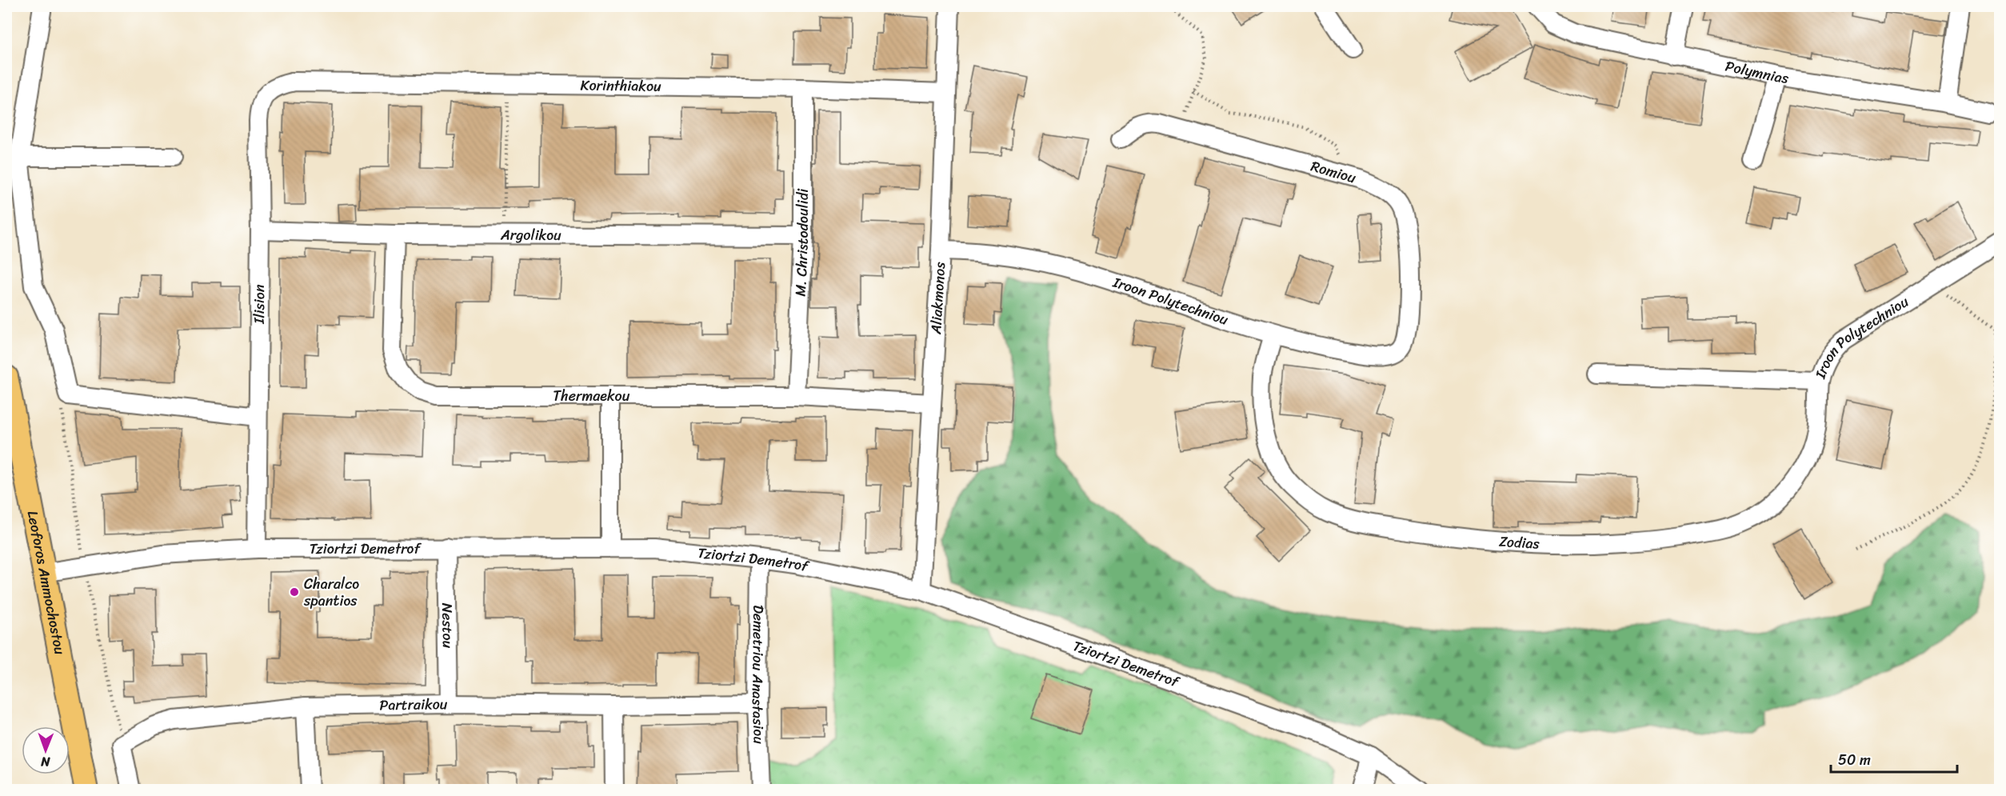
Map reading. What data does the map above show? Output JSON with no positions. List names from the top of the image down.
{
  "streets": {
    "main road": ["Leoforos Ammochostou"],
    "street": [
      "Polymnias",
      "Korinthiakou",
      "Romiou",
      "Argolikou",
      "M. Christodoulidi",
      "Aliakmonos",
      "Iroon Polytechniou",
      "Ilision",
      "Thermaekou",
      "Zodias",
      "Tziortzi Demetrof",
      "Nestou",
      "Demetriou Anastasiou",
      "Partraikou"
    ]
  },
  "crossings": [
    ["Korinthiakou", "M. Christodoulidi"],
    ["Korinthiakou", "Aliakmonos"],
    ["Korinthiakou", "Ilision"],
    ["Romiou", "Iroon Polytechniou"],
    ["Argolikou", "M. Christodoulidi"],
    ["Argolikou", "Ilision"],
    ["Argolikou", "Thermaekou"],
    ["M. Christodoulidi", "Thermaekou"],
    ["Aliakmonos", "Iroon Polytechniou"],
    ["Aliakmonos", "Thermaekou"],
    ["Aliakmonos", "Tziortzi Demetrof"],
    ["Iroon Polytechniou", "Zodias"],
    ["Ilision", "Tziortzi Demetrof"],
    ["Tziortzi Demetrof", "Leoforos Ammochostou"],
    ["Tziortzi Demetrof", "Nestou"],
    ["Tziortzi Demetrof", "Demetriou Anastasiou"],
    ["Nestou", "Partraikou"],
    ["Demetriou Anastasiou", "Partraikou"]
  ],
  "places": ["Charalco spantios"],
  "scale_bar": "50 m",
  "north": "bottom"
}
